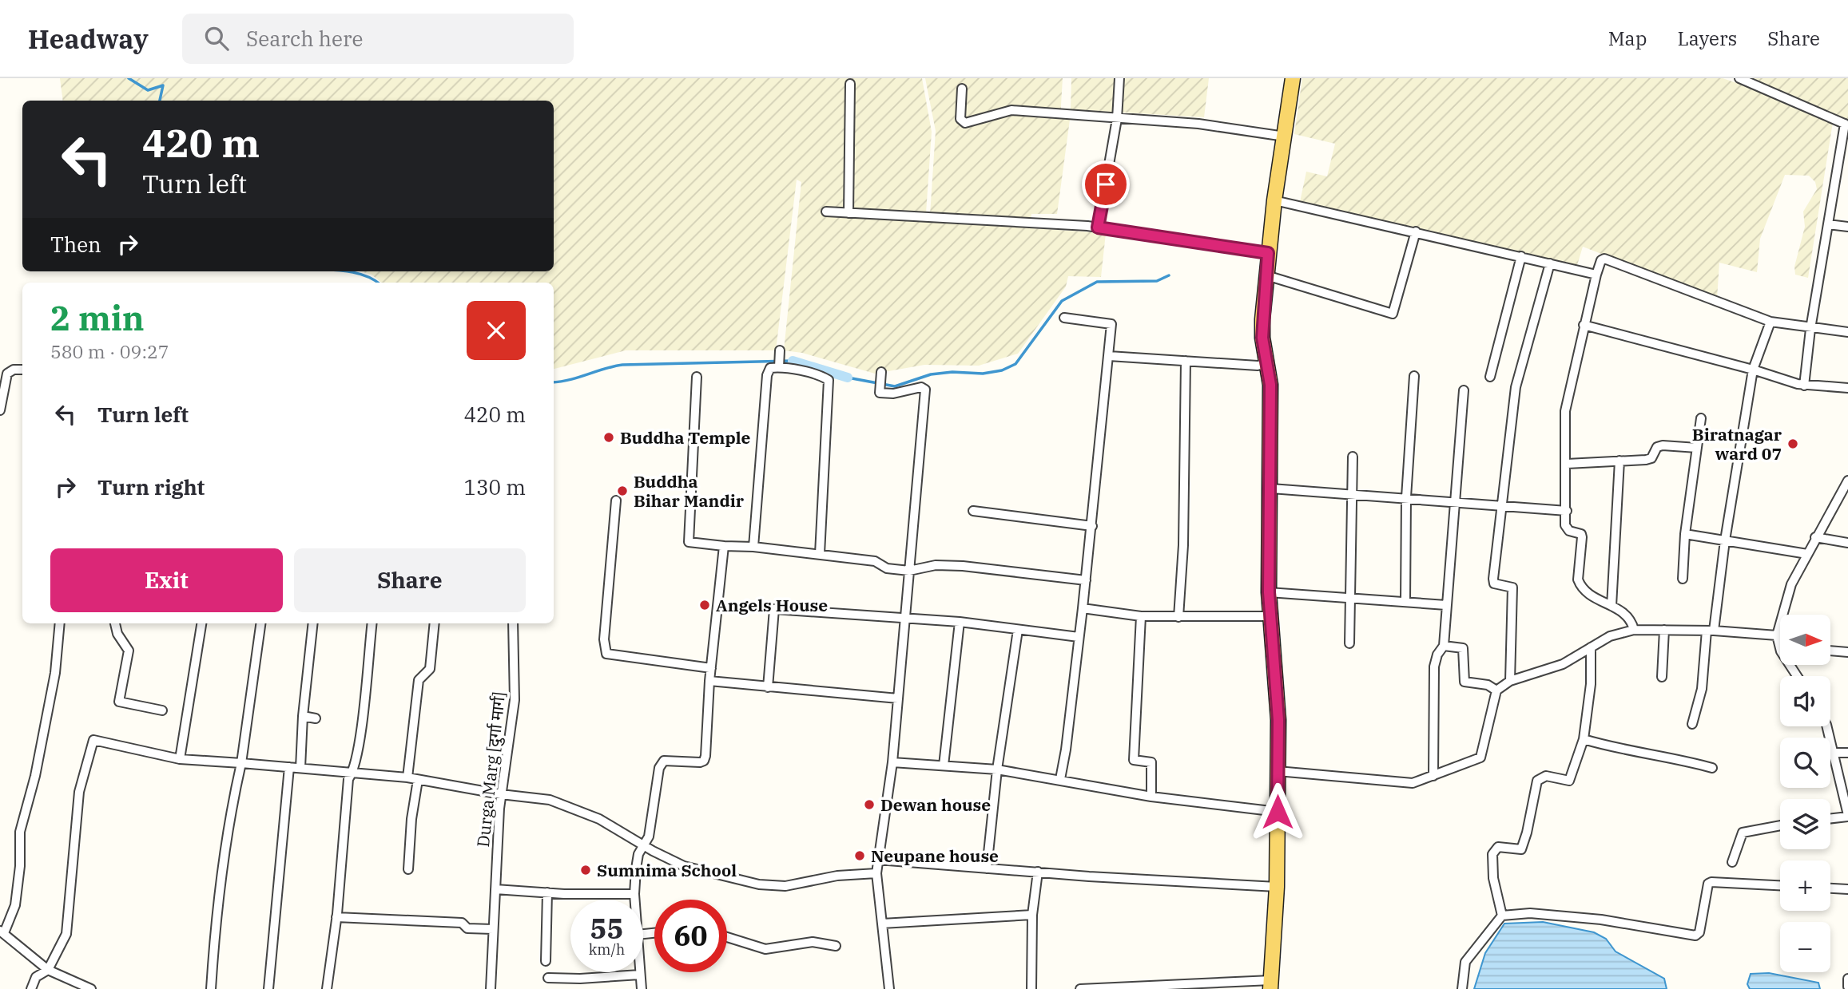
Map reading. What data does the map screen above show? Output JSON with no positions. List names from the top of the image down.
{
  "streets": {
    "street": ["Durga Marg [दुर्गा मार्ग]"]
  },
  "places": [
    "Buddha Temple",
    "Biratnagar ward 07",
    "Buddha Bihar Mandir",
    "Angels House",
    "Dewan house",
    "Neupane house",
    "Sumnima School"
  ],
  "north": "right",
  "page": {
    "header": "Headway",
    "search": "Search here",
    "nav": ["Map", "Layers", "Share"],
    "turn": ["420 m", "Turn left"],
    "then": "Then",
    "heading": ["2 min", "580 m · 09:27"],
    "list": [
      {
        "name": "Turn left",
        "value": "420 m"
      },
      {
        "name": "Turn right",
        "value": "130 m"
      }
    ],
    "buttons": ["Exit", "Share"],
    "map_buttons": ["+", "−"],
    "speed": "55 km/h",
    "limit": "60"
  }
}
